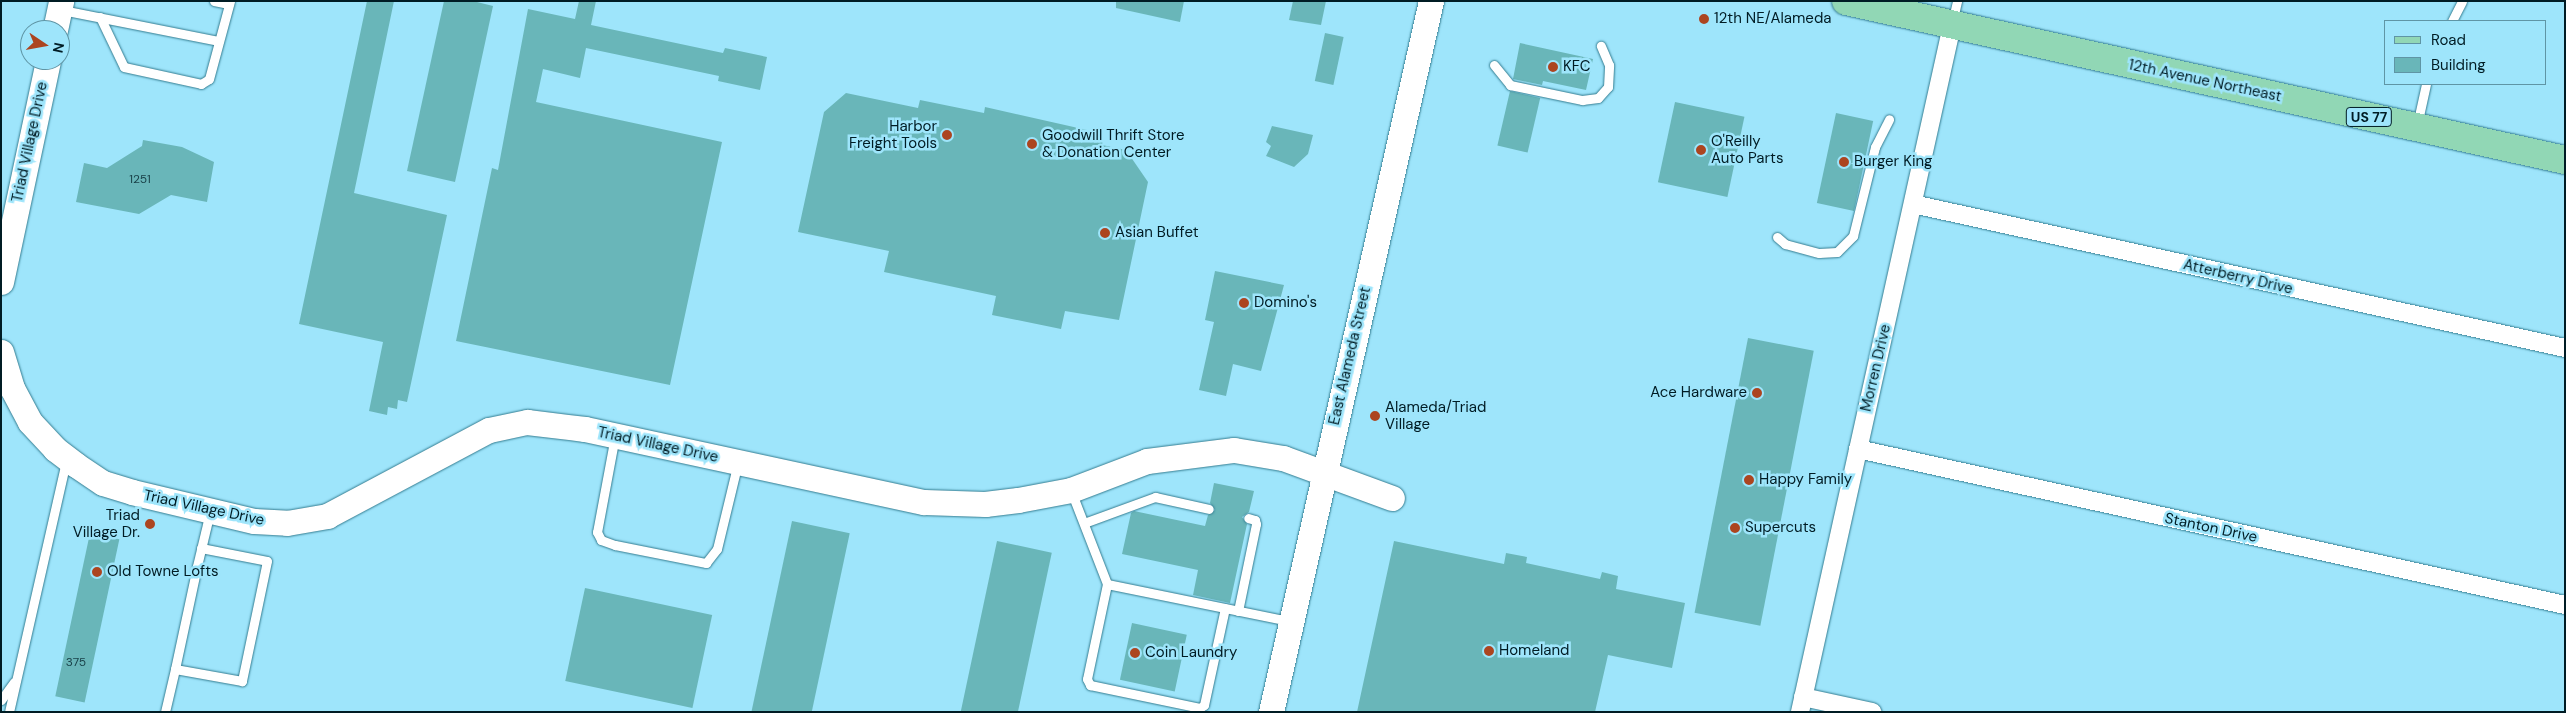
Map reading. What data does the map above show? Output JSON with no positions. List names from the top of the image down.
{
  "streets": {
    "main road": ["12th Avenue Northeast", "US 77"],
    "street": [
      "Triad Village Drive",
      "Atterberry Drive",
      "East Alameda Street",
      "Morren Drive",
      "Stanton Drive"
    ]
  },
  "crossings": [
    ["12th Avenue Northeast", "Morren Drive"],
    ["Triad Village Drive", "East Alameda Street"],
    ["Atterberry Drive", "Morren Drive"],
    ["Morren Drive", "Stanton Drive"]
  ],
  "places": [
    "12th NE/Alameda",
    "KFC",
    "Harbor Freight Tools",
    "Goodwill Thrift Store & Donation Center",
    "O'Reilly Auto Parts",
    "Burger King",
    "Asian Buffet",
    "Domino's",
    "Ace Hardware",
    "Alameda/Triad Village",
    "Happy Family",
    "Triad Village Dr.",
    "Supercuts",
    "Old Towne Lofts",
    "Homeland",
    "Coin Laundry"
  ],
  "house_numbers": ["1251", "375"],
  "legend": ["Road", "Building"],
  "north": "right"
}
